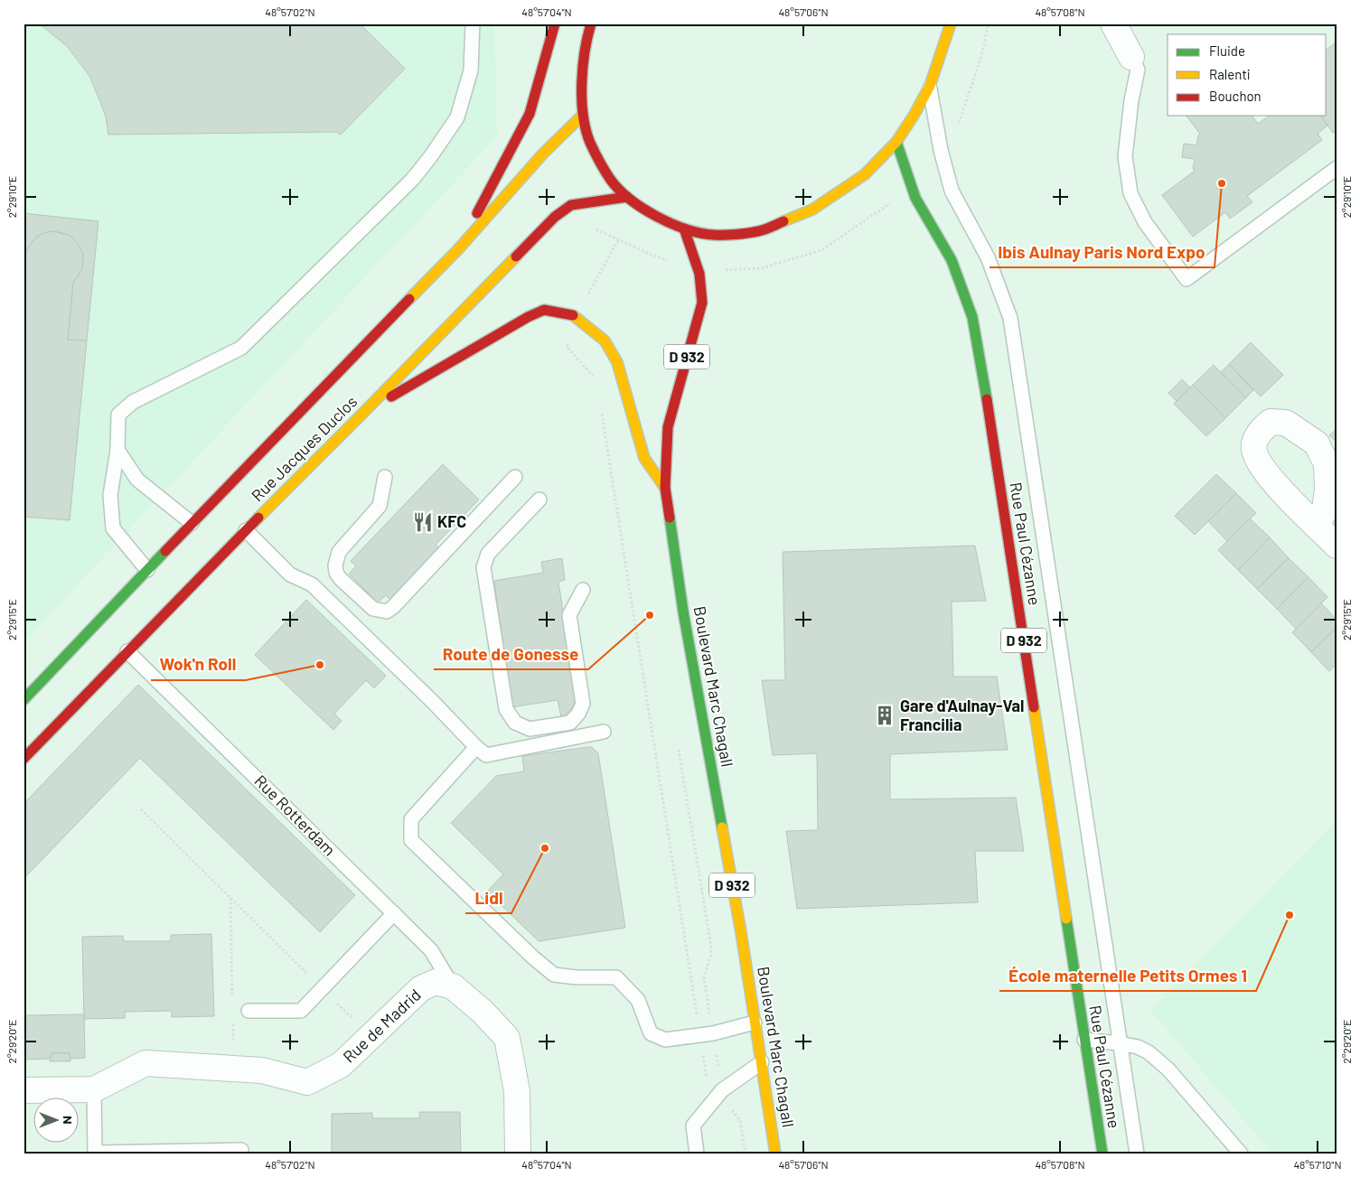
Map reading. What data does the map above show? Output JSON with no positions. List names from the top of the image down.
{
  "streets": {
    "main road": [
      "D 932",
      "Rue Jacques Duclos",
      "Rue Paul Cézanne",
      "Boulevard Marc Chagall"
    ],
    "street": ["Rue de Madrid"],
    "lane": ["Rue Rotterdam"]
  },
  "crossings": [
    ["Rue Jacques Duclos", "Rue Rotterdam"],
    ["Rue Rotterdam", "Rue de Madrid"]
  ],
  "places": {
    "other": [
      "Ibis Aulnay Paris Nord Expo",
      "Route de Gonesse",
      "Wok'n Roll",
      "Lidl",
      "École maternelle Petits Ormes 1"
    ],
    "restaurant": ["KFC"],
    "building": ["Gare d'Aulnay-Val Francilia"]
  },
  "legend": ["Fluide", "Ralenti", "Bouchon"],
  "north": "right",
  "coordinates": [
    "48°57'02\"N",
    "48°57'04\"N",
    "48°57'06\"N",
    "48°57'08\"N",
    "2°29'10\"E",
    "2°29'15\"E",
    "2°29'20\"E",
    "48°57'10\"N"
  ]
}
